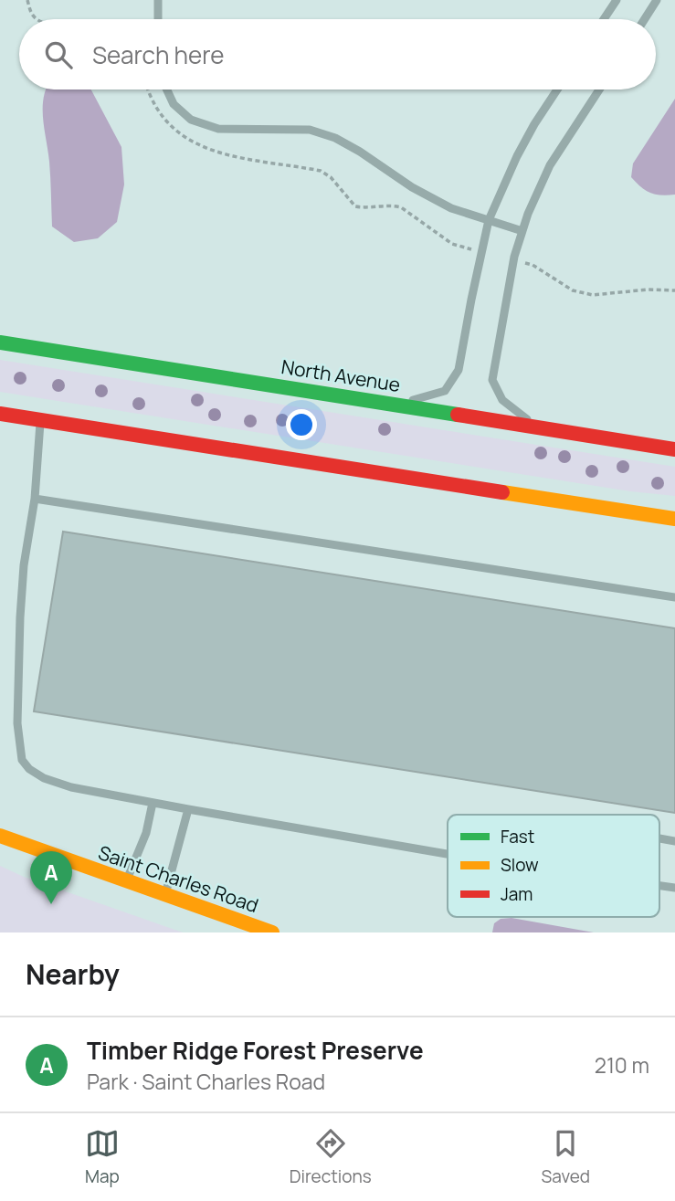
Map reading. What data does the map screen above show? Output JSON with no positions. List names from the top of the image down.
{
  "streets": {
    "main road": ["North Avenue", "Saint Charles Road"]
  },
  "legend": ["Fast", "Slow", "Jam"],
  "page": {
    "search": "Search here",
    "pins": "A",
    "heading": "Nearby",
    "list": [
      {
        "mark": "A",
        "name": "Timber Ridge Forest Preserve",
        "note": "Park · Saint Charles Road",
        "value": "210 m"
      }
    ],
    "nav": ["Map", "Directions", "Saved"]
  }
}
